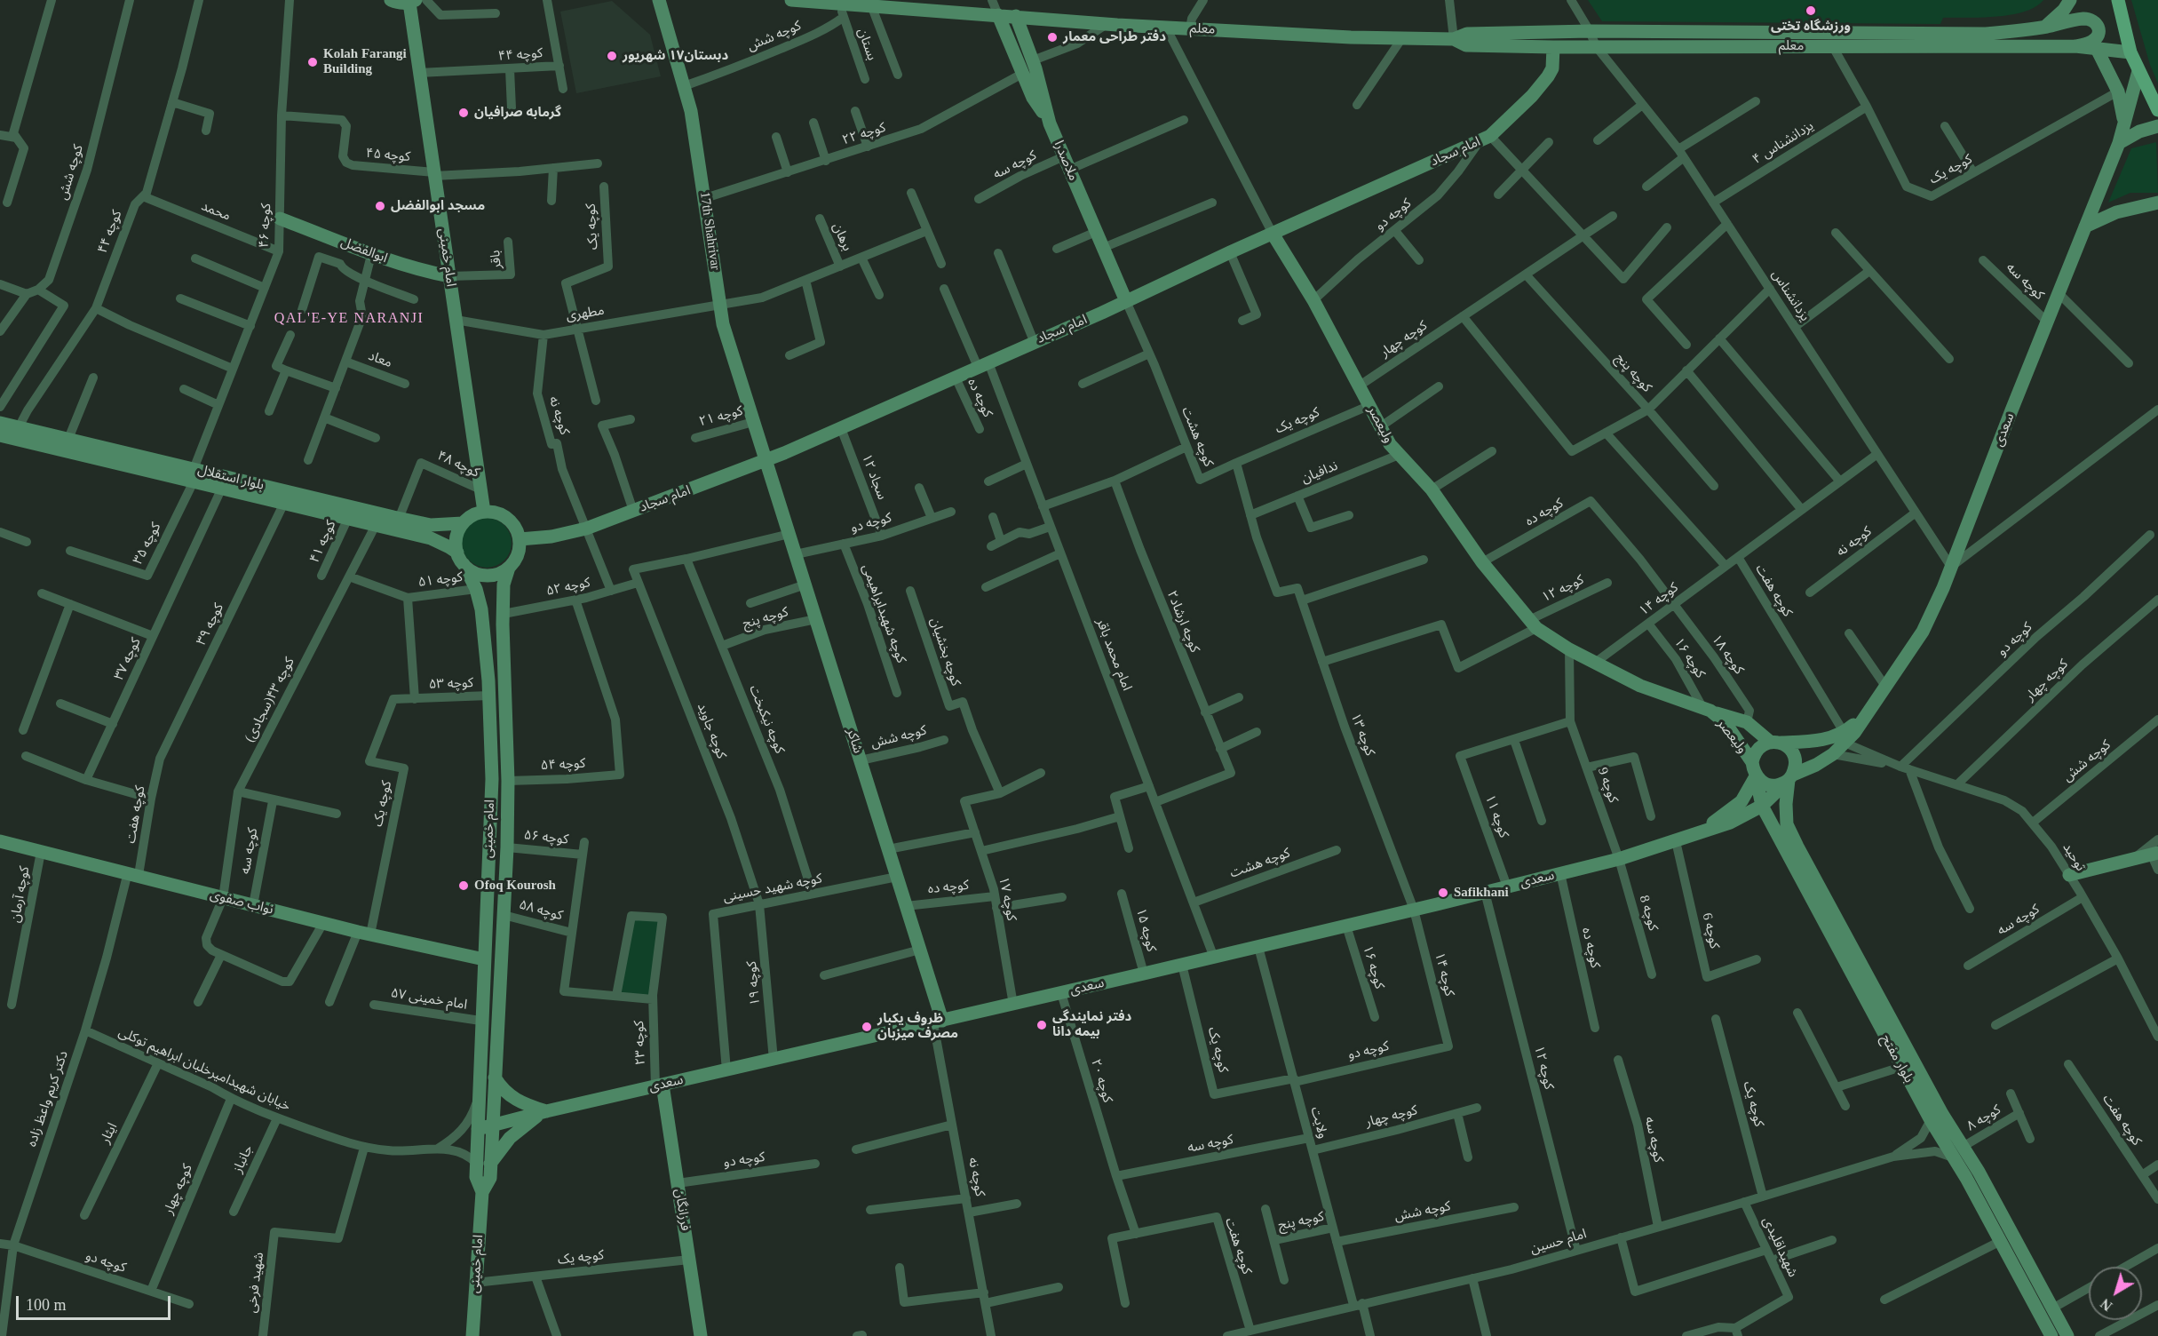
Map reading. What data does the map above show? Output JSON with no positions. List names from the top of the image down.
{
  "streets": {
    "street": [
      "معلم",
      "کوچه شش",
      "بستان",
      "کوچه ۴۴",
      "کوچه ۲۲",
      "یزدانشناس ۴",
      "امام سجاد",
      "کوچه ۴۵",
      "ملاصدرا",
      "کوچه سه",
      "کوچه یک",
      "محمد",
      "کوچه دو",
      "کوچه ۴۶",
      "17th Shahrivar",
      "برهان",
      "ابوالفضل",
      "امام خمینی",
      "باقر",
      "یزدانشناس",
      "مطهری",
      "کوچه چهار",
      "معاد",
      "کوچه پنج",
      "کوچه ده",
      "کوچه نه",
      "کوچه ۲۱",
      "ولیعصر",
      "سعدی",
      "کوچه هشت",
      "کوچه ۴۸",
      "ندافیان",
      "سجاد ۱۲",
      "بلوار استقلال",
      "کوچه ۴۱",
      "کوچه ۳۵",
      "کوچه ۵۱",
      "کوچه ۵۲",
      "کوچه ۱۲",
      "کوچه هفت",
      "کوچه ۱۴",
      "کوچه شهیدایراهیمی",
      "کوچه ارشاد۲",
      "کوچه ۳۹",
      "کوچه بخشیان",
      "امام محمد باقر",
      "کوچه ۱۸",
      "کوچه ۱۶",
      "کوچه ۳۷",
      "کوچه ۵۳",
      "کوچه ۴۳(سجادی)",
      "کوچه نیکبخت",
      "کوچه جاوید",
      "کوچه ۱۳",
      "شاکر",
      "کوچه ۵۴",
      "کوچه 9",
      "کوچه ۱۱",
      "کوچه ۵۶",
      "توحید",
      "کوچه شهید حسینی",
      "کوچه آرمان",
      "کوچه ۱۷",
      "نواب صفوی",
      "کوچه ۵۸",
      "کوچه 8",
      "کوچه ۱۵",
      "کوچه 6",
      "کوچه ۱۹",
      "امام خمینی ۵۷",
      "کوچه ۲۳",
      "بلوار مفتح",
      "خیابان شهیدامیرخلبان ابراهیم توکلی",
      "کوچه ۲۰",
      "دکتر کریم واعظ زاده",
      "کوچه ۸",
      "ولایت",
      "ایثار",
      "جانباز",
      "فرزانگان",
      "امام حسین",
      "شهیداقلیدی",
      "شهید فرخی"
    ]
  },
  "crossings": [
    ["معلم", "بستان"],
    ["معلم", "امام سجاد"],
    ["معلم", "ملاصدرا"],
    ["معلم", "کوچه یک"],
    ["معلم", "یزدانشناس"],
    ["معلم", "ولیعصر"],
    ["کوچه شش", "بستان"],
    ["کوچه شش", "17th Shahrivar"],
    ["کوچه شش", "شاکر"],
    ["کوچه شش", "توحید"],
    ["کوچه شش", "ولایت"],
    ["کوچه ۴۴", "محمد"],
    ["کوچه ۴۴", "امام خمینی"],
    ["کوچه ۴۴", "بلوار استقلال"],
    ["کوچه ۲۲", "17th Shahrivar"],
    ["یزدانشناس ۴", "کوچه یک"],
    ["یزدانشناس ۴", "یزدانشناس"],
    ["امام سجاد", "ملاصدرا"],
    ["امام سجاد", "کوچه دو"],
    ["امام سجاد", "17th Shahrivar"],
    ["امام سجاد", "امام خمینی"],
    ["امام سجاد", "کوچه ده"],
    ["امام سجاد", "کوچه نه"],
    ["امام سجاد", "ولیعصر"],
    ["امام سجاد", "کوچه هشت"],
    ["امام سجاد", "سجاد ۱۲"],
    ["امام سجاد", "بلوار استقلال"],
    ["امام سجاد", "امام محمد باقر"],
    ["امام سجاد", "شاکر"],
    ["کوچه ۴۵", "کوچه ۴۶"],
    ["کوچه ۴۵", "امام خمینی"],
    ["ملاصدرا", "کوچه سه"],
    ["ملاصدرا", "کوچه هشت"],
    ["کوچه سه", "سعدی"],
    ["کوچه سه", "توحید"],
    ["کوچه سه", "نواب صفوی"],
    ["کوچه سه", "کوچه ۲۰"],
    ["کوچه سه", "ولایت"],
    ["کوچه سه", "امام حسین"],
    ["کوچه یک", "کوچه دو"],
    ["کوچه یک", "امام خمینی"],
    ["کوچه یک", "مطهری"],
    ["کوچه یک", "ولیعصر"],
    ["کوچه یک", "سعدی"],
    ["کوچه یک", "کوچه هشت"],
    ["کوچه یک", "کوچه ۵۳"],
    ["کوچه یک", "نواب صفوی"],
    ["کوچه یک", "ولایت"],
    ["کوچه یک", "فرزانگان"],
    ["کوچه یک", "امام حسین"],
    ["محمد", "کوچه ۴۶"],
    ["کوچه دو", "کوچه چهار"],
    ["کوچه دو", "ولیعصر"],
    ["کوچه دو", "سجاد ۱۲"],
    ["کوچه دو", "کوچه ۱۴"],
    ["کوچه دو", "کوچه شهیدایراهیمی"],
    ["کوچه دو", "شاکر"],
    ["کوچه دو", "توحید"],
    ["کوچه دو", "دکتر کریم واعظ زاده"],
    ["کوچه دو", "ولایت"],
    ["کوچه دو", "فرزانگان"],
    ["کوچه ۴۶", "ابوالفضل"],
    ["کوچه ۴۶", "بلوار استقلال"],
    ["کوچه ۴۶", "کوچه ۳۵"],
    ["17th Shahrivar", "مطهری"],
    ["17th Shahrivar", "کوچه ۲۱"],
    ["17th Shahrivar", "شاکر"],
    ["برهان", "مطهری"],
    ["ابوالفضل", "امام خمینی"],
    ["ابوالفضل", "باقر"],
    ["امام خمینی", "باقر"],
    ["امام خمینی", "مطهری"],
    ["امام خمینی", "سعدی"],
    ["امام خمینی", "کوچه ۴۸"],
    ["امام خمینی", "بلوار استقلال"],
    ["امام خمینی", "کوچه ۵۱"],
    ["امام خمینی", "کوچه ۵۲"],
    ["امام خمینی", "کوچه ۵۳"],
    ["امام خمینی", "کوچه ۵۴"],
    ["امام خمینی", "کوچه ۵۶"],
    ["امام خمینی", "نواب صفوی"],
    ["امام خمینی", "کوچه ۵۸"],
    ["امام خمینی", "امام خمینی ۵۷"],
    ["یزدانشناس", "کوچه پنج"],
    ["یزدانشناس", "کوچه نه"],
    ["یزدانشناس", "سعدی"],
    ["یزدانشناس", "کوچه هفت"],
    ["مطهری", "کوچه نه"],
    ["کوچه چهار", "کوچه پنج"],
    ["کوچه چهار", "ولیعصر"],
    ["کوچه چهار", "توحید"],
    ["کوچه چهار", "خیابان شهیدامیرخلبان ابراهیم توکلی"],
    ["کوچه چهار", "ولایت"],
    ["کوچه پنج", "کوچه نیکبخت"],
    ["کوچه پنج", "شاکر"],
    ["کوچه پنج", "ولایت"],
    ["کوچه ده", "ولیعصر"],
    ["کوچه ده", "سعدی"],
    ["کوچه ده", "کوچه ۱۸"],
    ["کوچه ده", "شاکر"],
    ["کوچه ده", "کوچه ۱۷"],
    ["کوچه نه", "سعدی"],
    ["کوچه نه", "کوچه ۵۲"],
    ["کوچه نه", "شاکر"],
    ["ولیعصر", "سعدی"],
    ["ولیعصر", "ندافیان"],
    ["ولیعصر", "کوچه ۱۲"],
    ["ولیعصر", "کوچه ۱۴"],
    ["ولیعصر", "کوچه ۱۸"],
    ["ولیعصر", "کوچه ۱۶"],
    ["ولیعصر", "بلوار مفتح"],
    ["سعدی", "کوچه ۱۲"],
    ["سعدی", "کوچه هفت"],
    ["سعدی", "کوچه ۱۴"],
    ["سعدی", "امام محمد باقر"],
    ["سعدی", "کوچه ۱۶"],
    ["سعدی", "کوچه ۱۳"],
    ["سعدی", "شاکر"],
    ["سعدی", "کوچه 9"],
    ["سعدی", "کوچه ۱۱"],
    ["سعدی", "کوچه شهید حسینی"],
    ["سعدی", "کوچه ۱۷"],
    ["سعدی", "کوچه 8"],
    ["سعدی", "کوچه ۱۵"],
    ["سعدی", "کوچه 6"],
    ["سعدی", "کوچه ۱۹"],
    ["سعدی", "کوچه ۲۳"],
    ["سعدی", "بلوار مفتح"],
    ["سعدی", "کوچه ۲۰"],
    ["سعدی", "ولایت"],
    ["سعدی", "فرزانگان"],
    ["کوچه هشت", "ندافیان"],
    ["کوچه هشت", "امام محمد باقر"],
    ["کوچه هشت", "کوچه ۱۳"],
    ["کوچه ۴۸", "بلوار استقلال"],
    ["بلوار استقلال", "کوچه ۴۱"],
    ["بلوار استقلال", "کوچه ۳۵"],
    ["بلوار استقلال", "کوچه ۳۹"],
    ["بلوار استقلال", "کوچه ۳۷"],
    ["بلوار استقلال", "کوچه ۴۳(سجادی)"],
    ["کوچه ۵۱", "کوچه ۴۳(سجادی)"],
    ["کوچه ۵۲", "کوچه جاوید"],
    ["کوچه ۵۲", "کوچه ۵۴"],
    ["کوچه ۱۲", "امام حسین"],
    ["کوچه هفت", "کوچه ۱۴"],
    ["کوچه هفت", "کوچه ۳۹"],
    ["کوچه هفت", "نواب صفوی"],
    ["کوچه هفت", "کوچه ۲۰"],
    ["کوچه هفت", "دکتر کریم واعظ زاده"],
    ["کوچه هفت", "امام حسین"],
    ["کوچه ۱۴", "کوچه ۱۸"],
    ["کوچه ۱۴", "کوچه ۱۶"],
    ["کوچه ۱۴", "کوچه ۱۳"],
    ["کوچه ارشاد۲", "امام محمد باقر"],
    ["کوچه بخشیان", "کوچه ۱۷"],
    ["کوچه ۴۳(سجادی)", "نواب صفوی"],
    ["کوچه نیکبخت", "کوچه جاوید"],
    ["کوچه نیکبخت", "کوچه شهید حسینی"],
    ["کوچه جاوید", "کوچه شهید حسینی"],
    ["کوچه جاوید", "کوچه ۱۹"],
    ["شاکر", "کوچه شهید حسینی"],
    ["کوچه 9", "کوچه 8"],
    ["کوچه شهید حسینی", "کوچه ۱۹"],
    ["کوچه آرمان", "نواب صفوی"],
    ["نواب صفوی", "دکتر کریم واعظ زاده"],
    ["کوچه ۲۳", "فرزانگان"],
    ["بلوار مفتح", "کوچه ۸"],
    ["خیابان شهیدامیرخلبان ابراهیم توکلی", "دکتر کریم واعظ زاده"],
    ["خیابان شهیدامیرخلبان ابراهیم توکلی", "ایثار"],
    ["خیابان شهیدامیرخلبان ابراهیم توکلی", "جانباز"],
    ["خیابان شهیدامیرخلبان ابراهیم توکلی", "شهید فرخی"],
    ["ولایت", "امام حسین"],
    ["امام حسین", "شهیداقلیدی"]
  ],
  "districts": ["QAL'E-YE NARANJI"],
  "places": [
    "ورزشگاه تختی",
    "دفتر طراحی معمار",
    "دبستان۱۷ شهریور",
    "Kolah Farangi Building",
    "گرمابه صرافیان",
    "مسجد ابوالفضل",
    "Ofoq Kourosh",
    "Safikhani",
    "دفتر نمایندگی بیمه دانا",
    "ظروف یکبار مصرف میزبان"
  ],
  "scale_bar": "100 m",
  "north": "bottom left"
}
